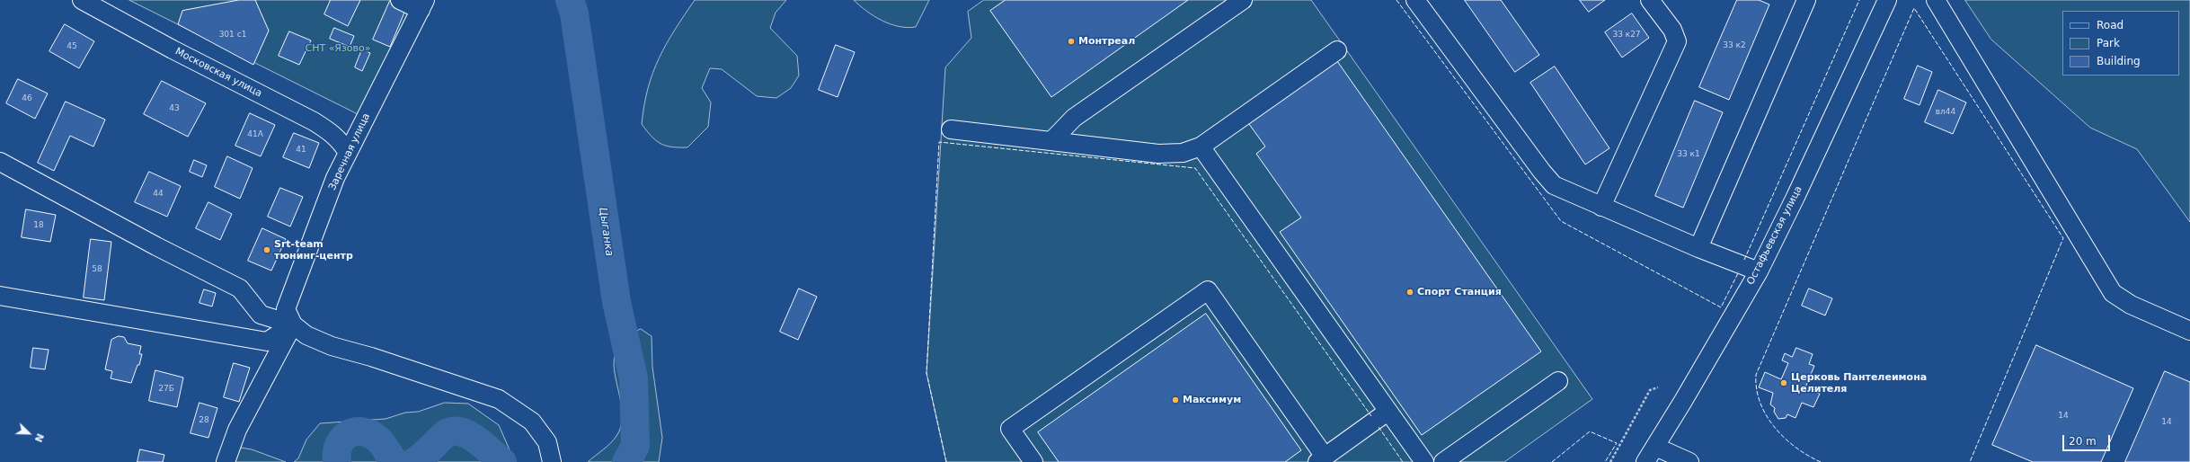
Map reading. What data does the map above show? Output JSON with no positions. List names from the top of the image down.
{
  "streets": {
    "street": ["Московская улица", "Заречная улица", "Остафьевская улица"]
  },
  "crossings": [
    ["Московская улица", "Заречная улица"]
  ],
  "water": ["Цыганка"],
  "parks": ["СНТ «Язово»"],
  "places": [
    "Монтреал",
    "Srt-team тюнинг-центр",
    "Спорт Станция",
    "Церковь Пантелеимона Целителя",
    "Максимум"
  ],
  "house_numbers": [
    "301 с1",
    "33 к27",
    "33 к2",
    "45",
    "46",
    "43",
    "вл44",
    "41А",
    "41",
    "33 к1",
    "44",
    "18",
    "58",
    "27Б",
    "14",
    "28",
    "14"
  ],
  "legend": ["Road", "Park", "Building"],
  "scale_bar": "20 m",
  "north": "bottom right"
}
